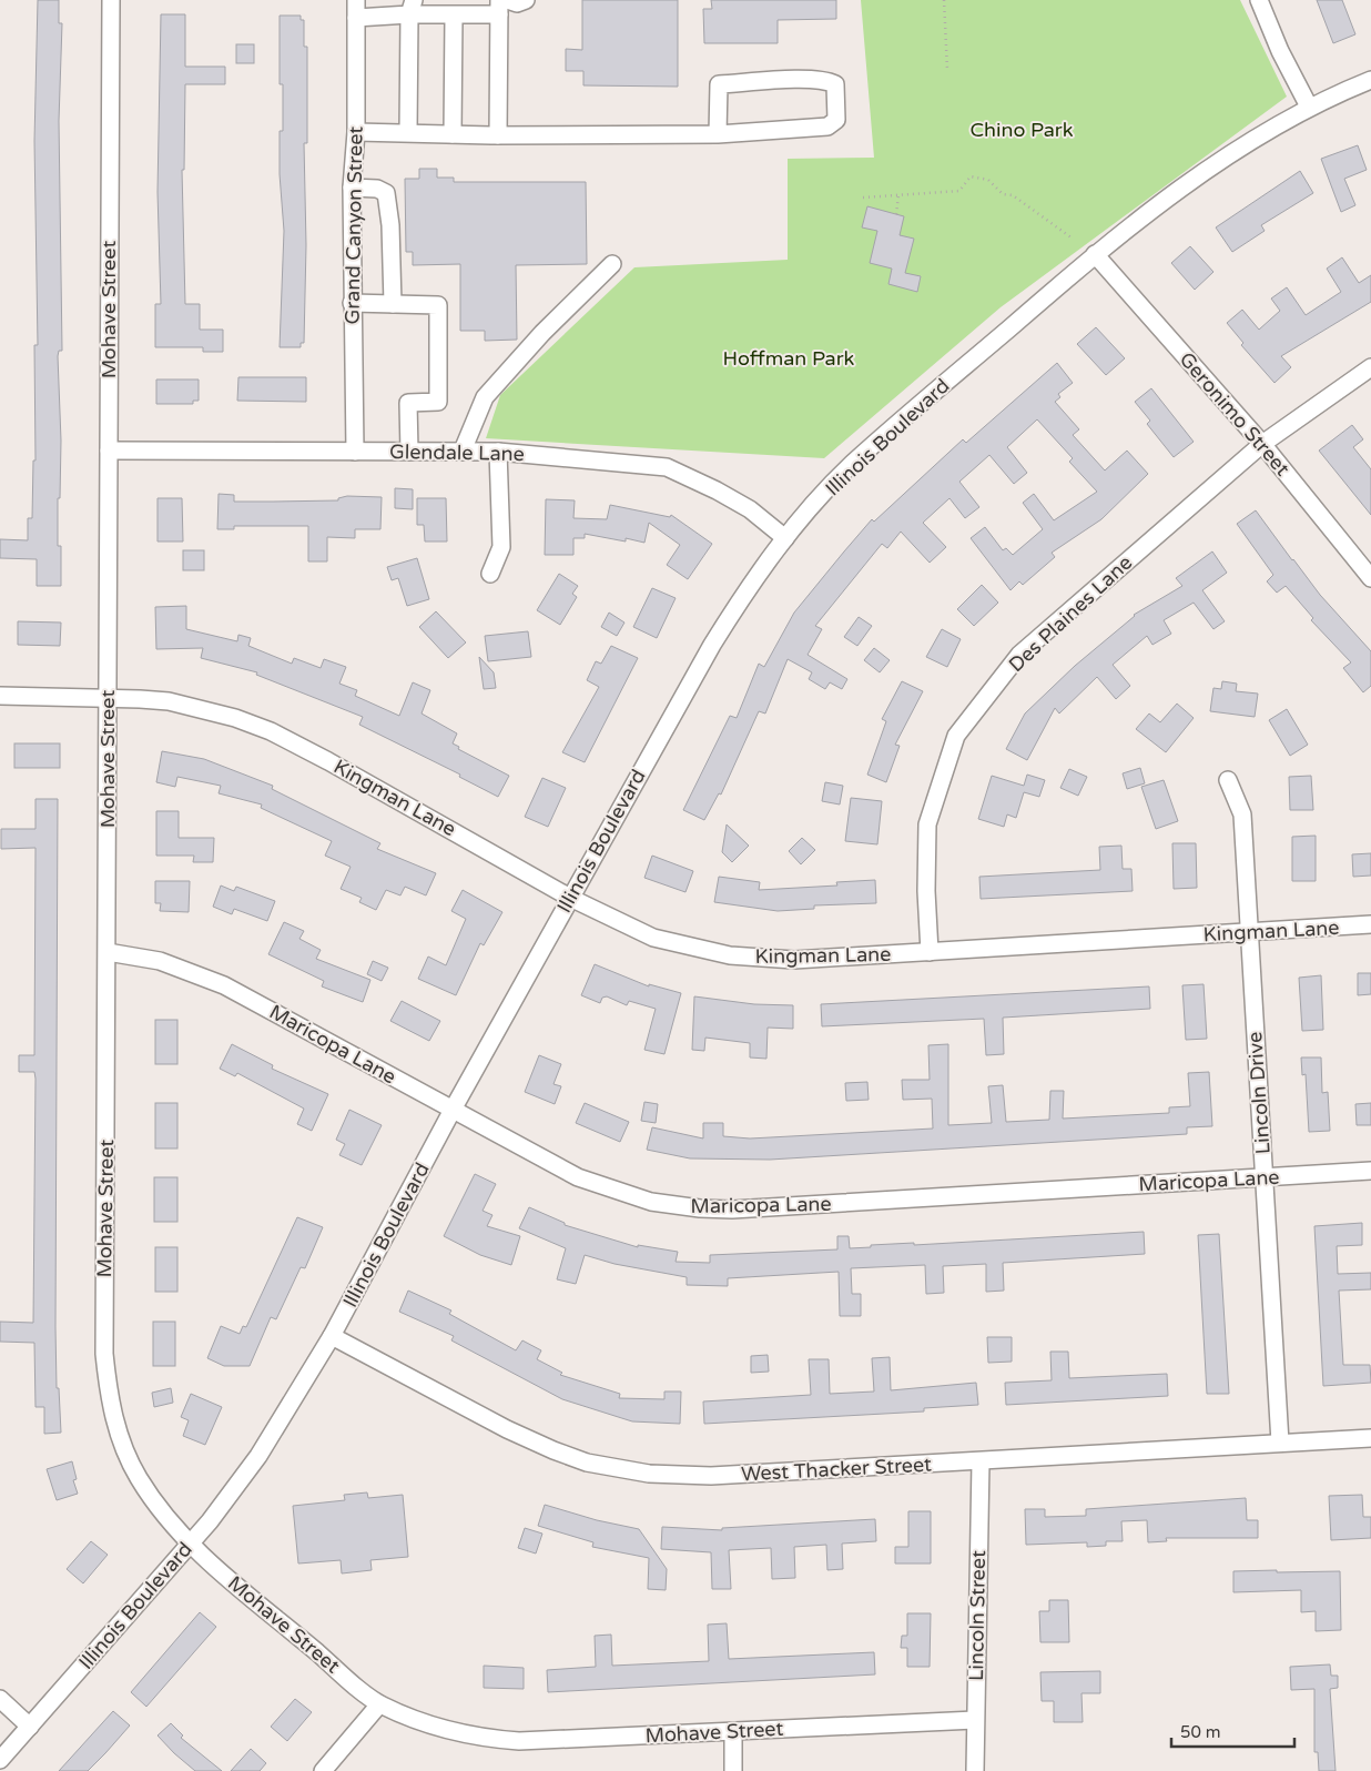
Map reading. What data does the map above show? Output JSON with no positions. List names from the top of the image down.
{
  "streets": {
    "street": [
      "Grand Canyon Street",
      "Mohave Street",
      "Geronimo Street",
      "Illinois Boulevard",
      "Glendale Lane",
      "Des Plaines Lane",
      "Kingman Lane",
      "Maricopa Lane",
      "Lincoln Drive",
      "West Thacker Street",
      "Lincoln Street"
    ]
  },
  "crossings": [
    ["Grand Canyon Street", "Glendale Lane"],
    ["Mohave Street", "Illinois Boulevard"],
    ["Mohave Street", "Glendale Lane"],
    ["Mohave Street", "Kingman Lane"],
    ["Mohave Street", "Maricopa Lane"],
    ["Mohave Street", "Lincoln Street"],
    ["Geronimo Street", "Illinois Boulevard"],
    ["Geronimo Street", "Des Plaines Lane"],
    ["Illinois Boulevard", "Glendale Lane"],
    ["Illinois Boulevard", "Kingman Lane"],
    ["Illinois Boulevard", "Maricopa Lane"],
    ["Illinois Boulevard", "West Thacker Street"],
    ["Des Plaines Lane", "Kingman Lane"],
    ["Kingman Lane", "Lincoln Drive"],
    ["Maricopa Lane", "Lincoln Drive"],
    ["Lincoln Drive", "West Thacker Street"],
    ["West Thacker Street", "Lincoln Street"]
  ],
  "parks": ["Chino Park", "Hoffman Park"],
  "scale_bar": "50 m"
}
